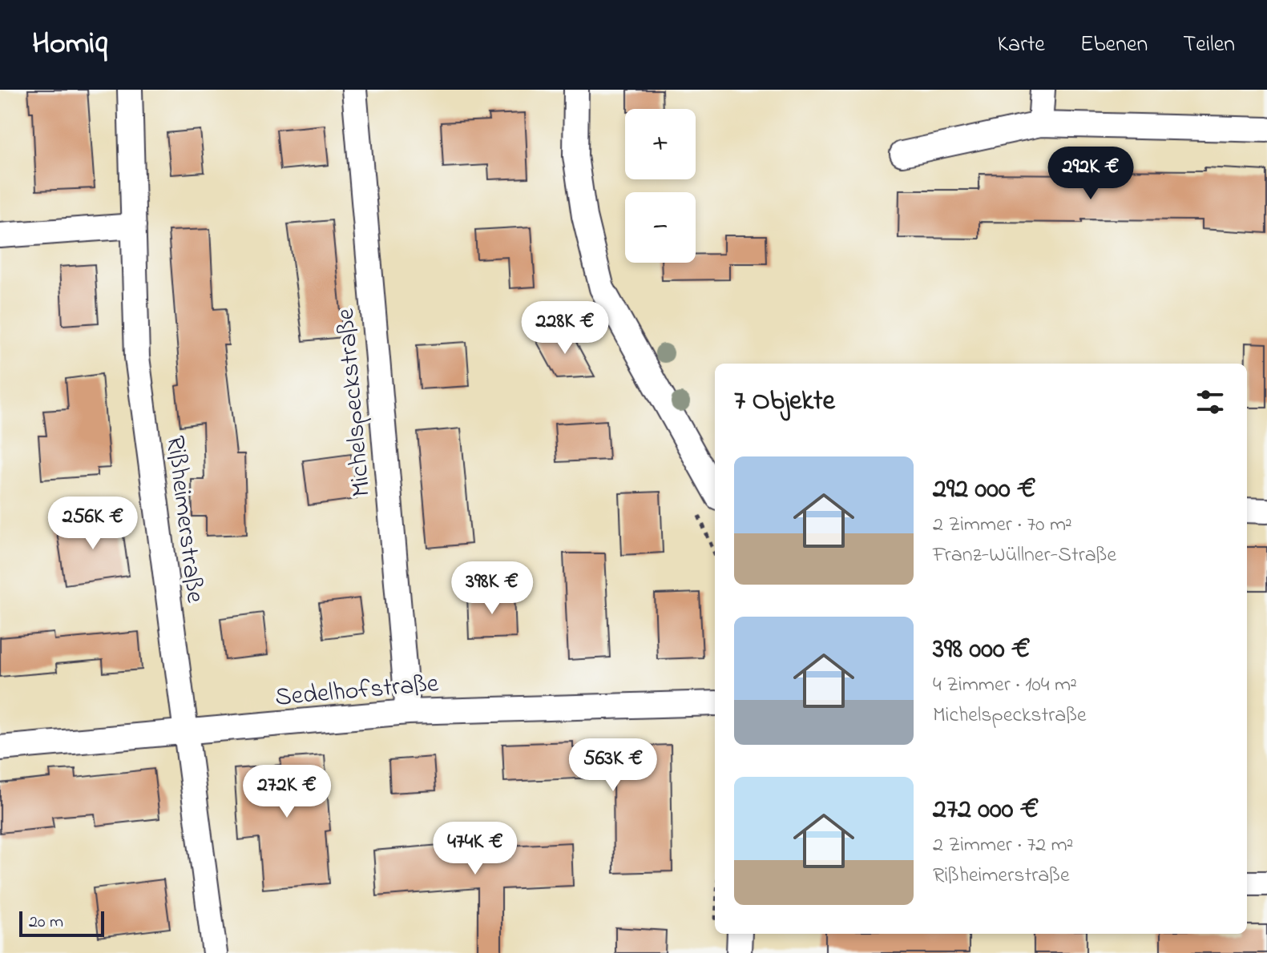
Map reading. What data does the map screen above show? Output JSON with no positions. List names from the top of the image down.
{
  "streets": {
    "street": ["Michelspeckstraße", "Rißheimerstraße", "Sedelhofstraße"]
  },
  "crossings": [
    ["Michelspeckstraße", "Sedelhofstraße"],
    ["Rißheimerstraße", "Sedelhofstraße"]
  ],
  "scale_bar": "20 m",
  "page": {
    "header": "Homiq",
    "nav": ["Karte", "Ebenen", "Teilen"],
    "map_buttons": ["+", "−"],
    "price": [
      "292K €",
      "228K €",
      "256K €",
      "398K €",
      "563K €",
      "272K €",
      "474K €"
    ],
    "heading": "7 Objekte",
    "list": [
      {
        "name": "292 000 €",
        "note": "2 Zimmer · 70 m² · Franz-Wüllner-Straße"
      },
      {
        "name": "398 000 €",
        "note": "4 Zimmer · 104 m² · Michelspeckstraße"
      },
      {
        "name": "272 000 €",
        "note": "2 Zimmer · 72 m² · Rißheimerstraße"
      }
    ],
    "scale": "20 m"
  }
}
